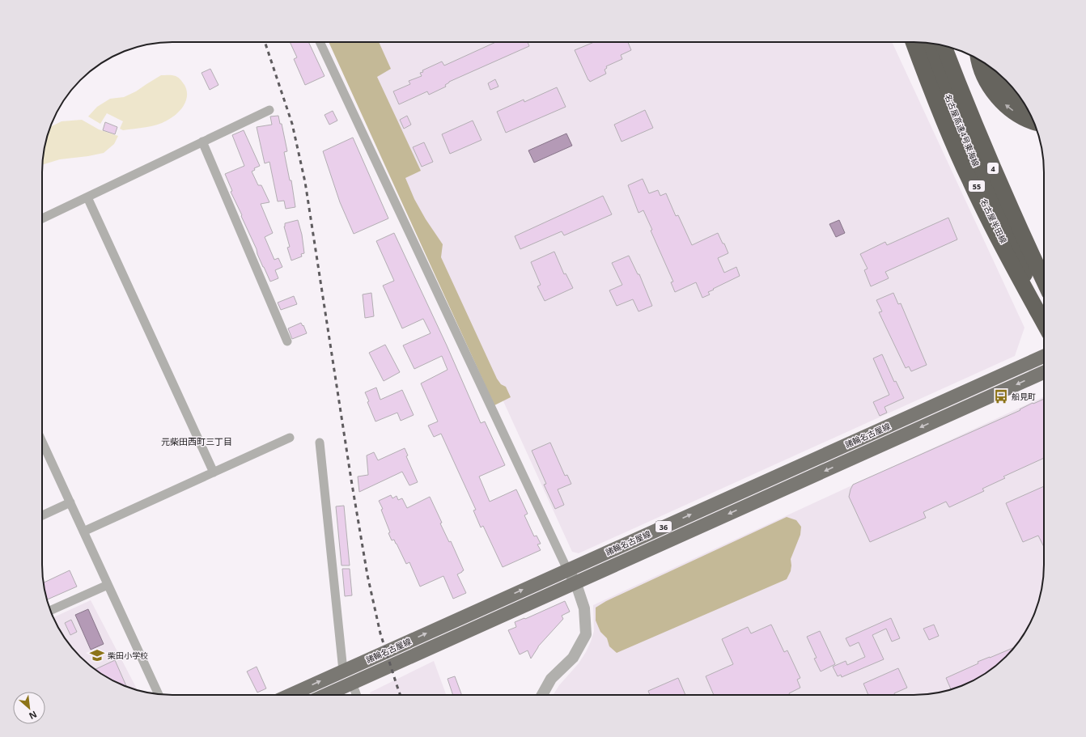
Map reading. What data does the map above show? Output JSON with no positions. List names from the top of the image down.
{
  "streets": {
    "highway": ["名古屋高速4号東海線", "4"],
    "main road": [
      "55",
      "名古屋半田線",
      "諸輪名古屋線",
      "36"
    ]
  },
  "districts": ["元柴田西町三丁目"],
  "places": {
    "bus stop": ["船見町"],
    "school or university": ["柴田小学校"]
  },
  "north": "bottom right"
}
